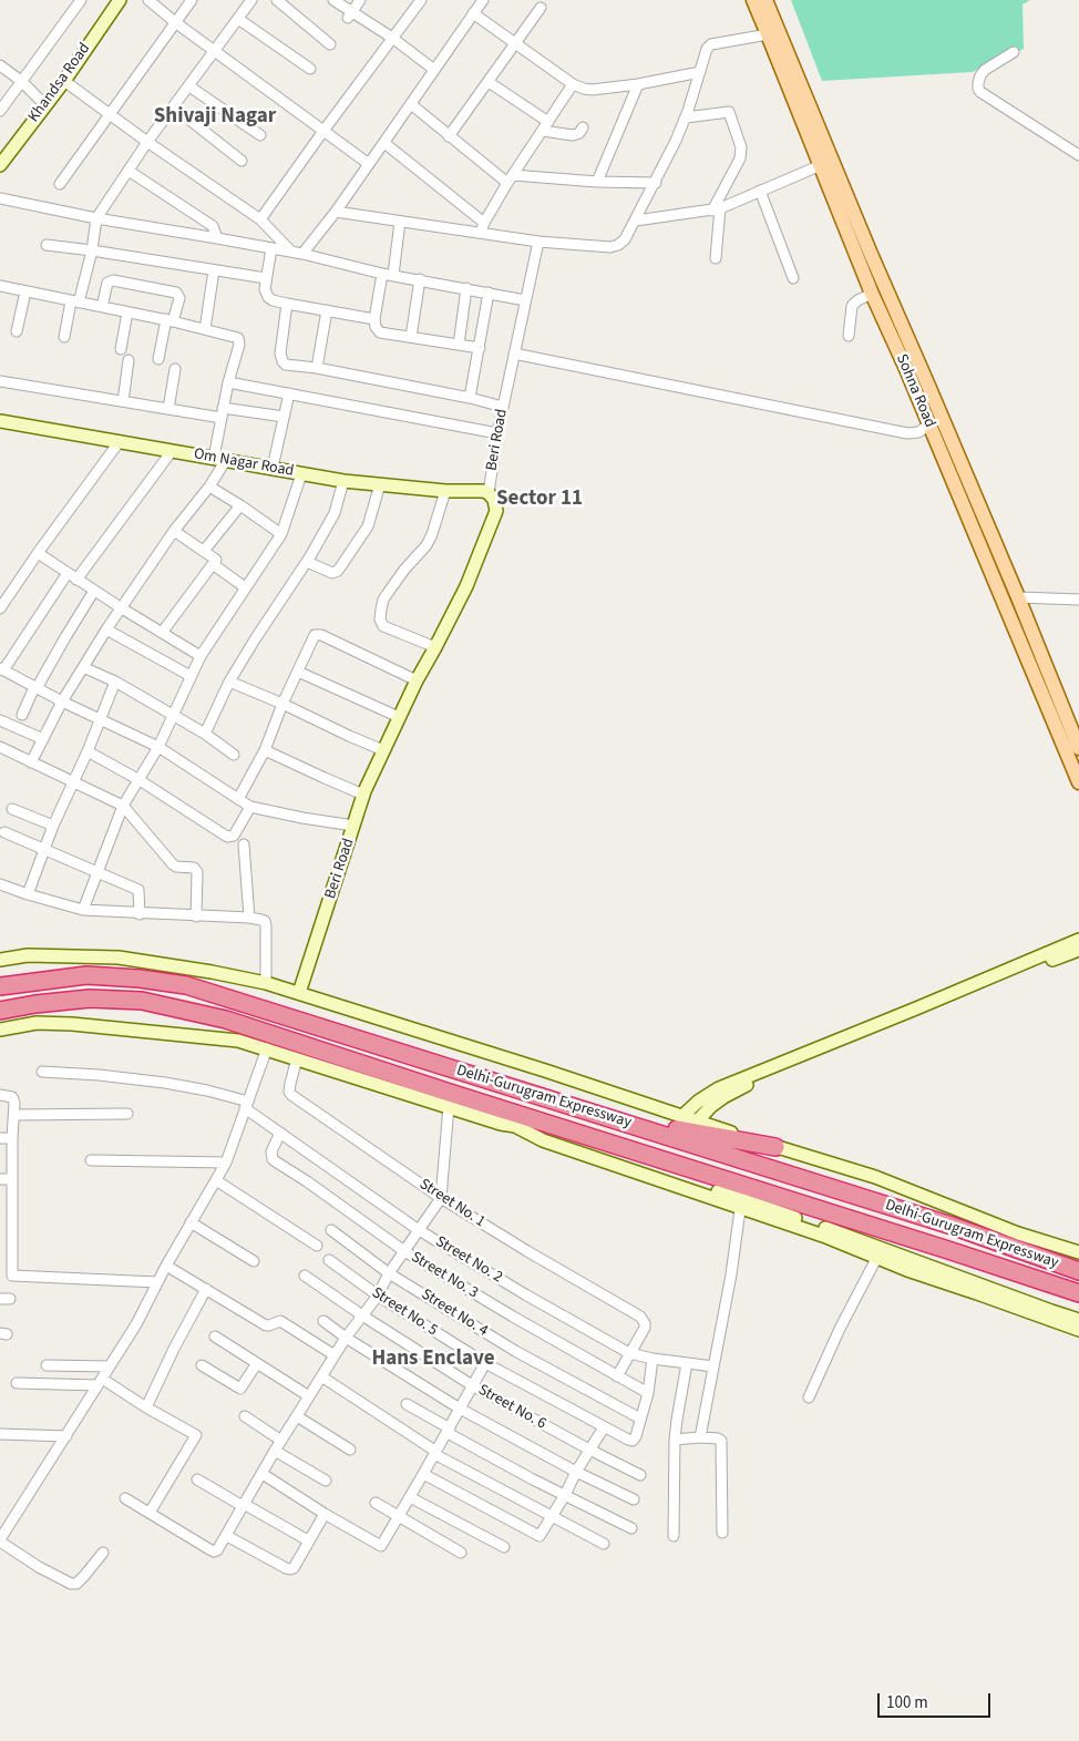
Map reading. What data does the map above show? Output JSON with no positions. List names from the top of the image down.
{
  "streets": {
    "highway": ["Delhi-Gurugram Expressway"],
    "main road": ["Sohna Road"],
    "street": [
      "Khandsa Road",
      "Beri Road",
      "Om Nagar Road",
      "Street No. 1",
      "Street No. 2",
      "Street No. 3",
      "Street No. 5",
      "Street No. 4",
      "Street No. 6"
    ]
  },
  "crossings": [
    ["Beri Road", "Om Nagar Road"],
    ["Street No. 1", "Street No. 2"],
    ["Street No. 2", "Street No. 3"],
    ["Street No. 5", "Street No. 4"]
  ],
  "districts": ["Shivaji Nagar", "Sector 11", "Hans Enclave"],
  "scale_bar": "100 m"
}
